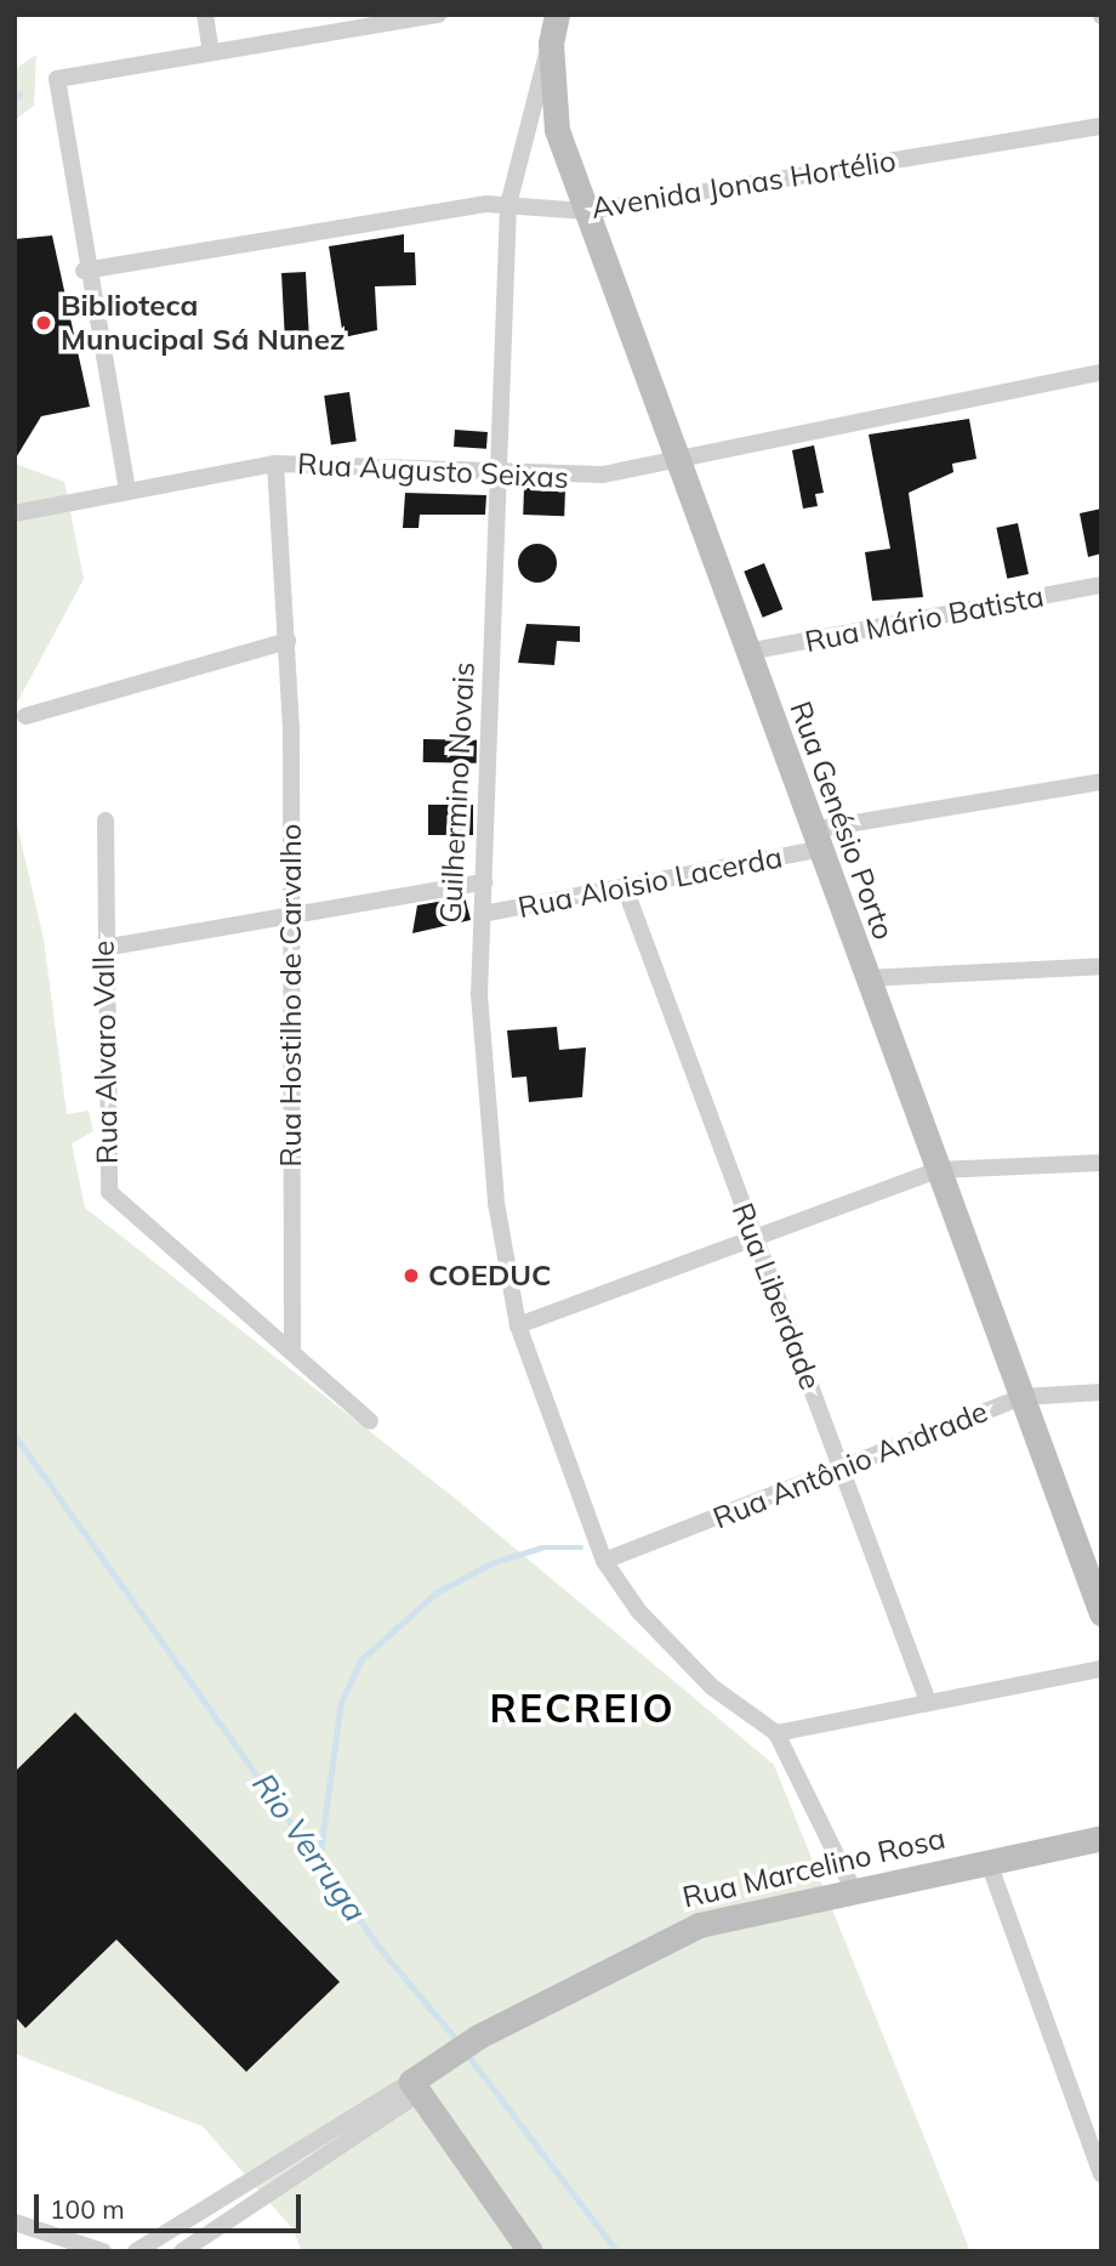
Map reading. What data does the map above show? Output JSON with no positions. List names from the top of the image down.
{
  "streets": {
    "street": [
      "Avenida Jonas Hortélio",
      "Rua Augusto Seixas",
      "Rua Mário Batista",
      "Guilhermino Novais",
      "Rua Genésio Porto",
      "Rua Aloisio Lacerda",
      "Rua Hostilho de Carvalho",
      "Rua Alvaro Valle",
      "Rua Liberdade",
      "Rua Antônio Andrade",
      "Rua Marcelino Rosa"
    ]
  },
  "crossings": [
    ["Avenida Jonas Hortélio", "Guilhermino Novais"],
    ["Avenida Jonas Hortélio", "Rua Genésio Porto"],
    ["Rua Augusto Seixas", "Guilhermino Novais"],
    ["Rua Augusto Seixas", "Rua Genésio Porto"],
    ["Rua Augusto Seixas", "Rua Hostilho de Carvalho"],
    ["Rua Mário Batista", "Rua Genésio Porto"],
    ["Guilhermino Novais", "Rua Genésio Porto"],
    ["Guilhermino Novais", "Rua Aloisio Lacerda"],
    ["Guilhermino Novais", "Rua Antônio Andrade"],
    ["Rua Genésio Porto", "Rua Aloisio Lacerda"],
    ["Rua Genésio Porto", "Rua Antônio Andrade"],
    ["Rua Aloisio Lacerda", "Rua Hostilho de Carvalho"],
    ["Rua Aloisio Lacerda", "Rua Alvaro Valle"],
    ["Rua Aloisio Lacerda", "Rua Liberdade"],
    ["Rua Hostilho de Carvalho", "Rua Alvaro Valle"],
    ["Rua Liberdade", "Rua Antônio Andrade"]
  ],
  "districts": ["RECREIO"],
  "water": ["Rio Verruga"],
  "places": ["Biblioteca Munucipal Sá Nunez", "COEDUC"],
  "scale_bar": "100 m"
}
